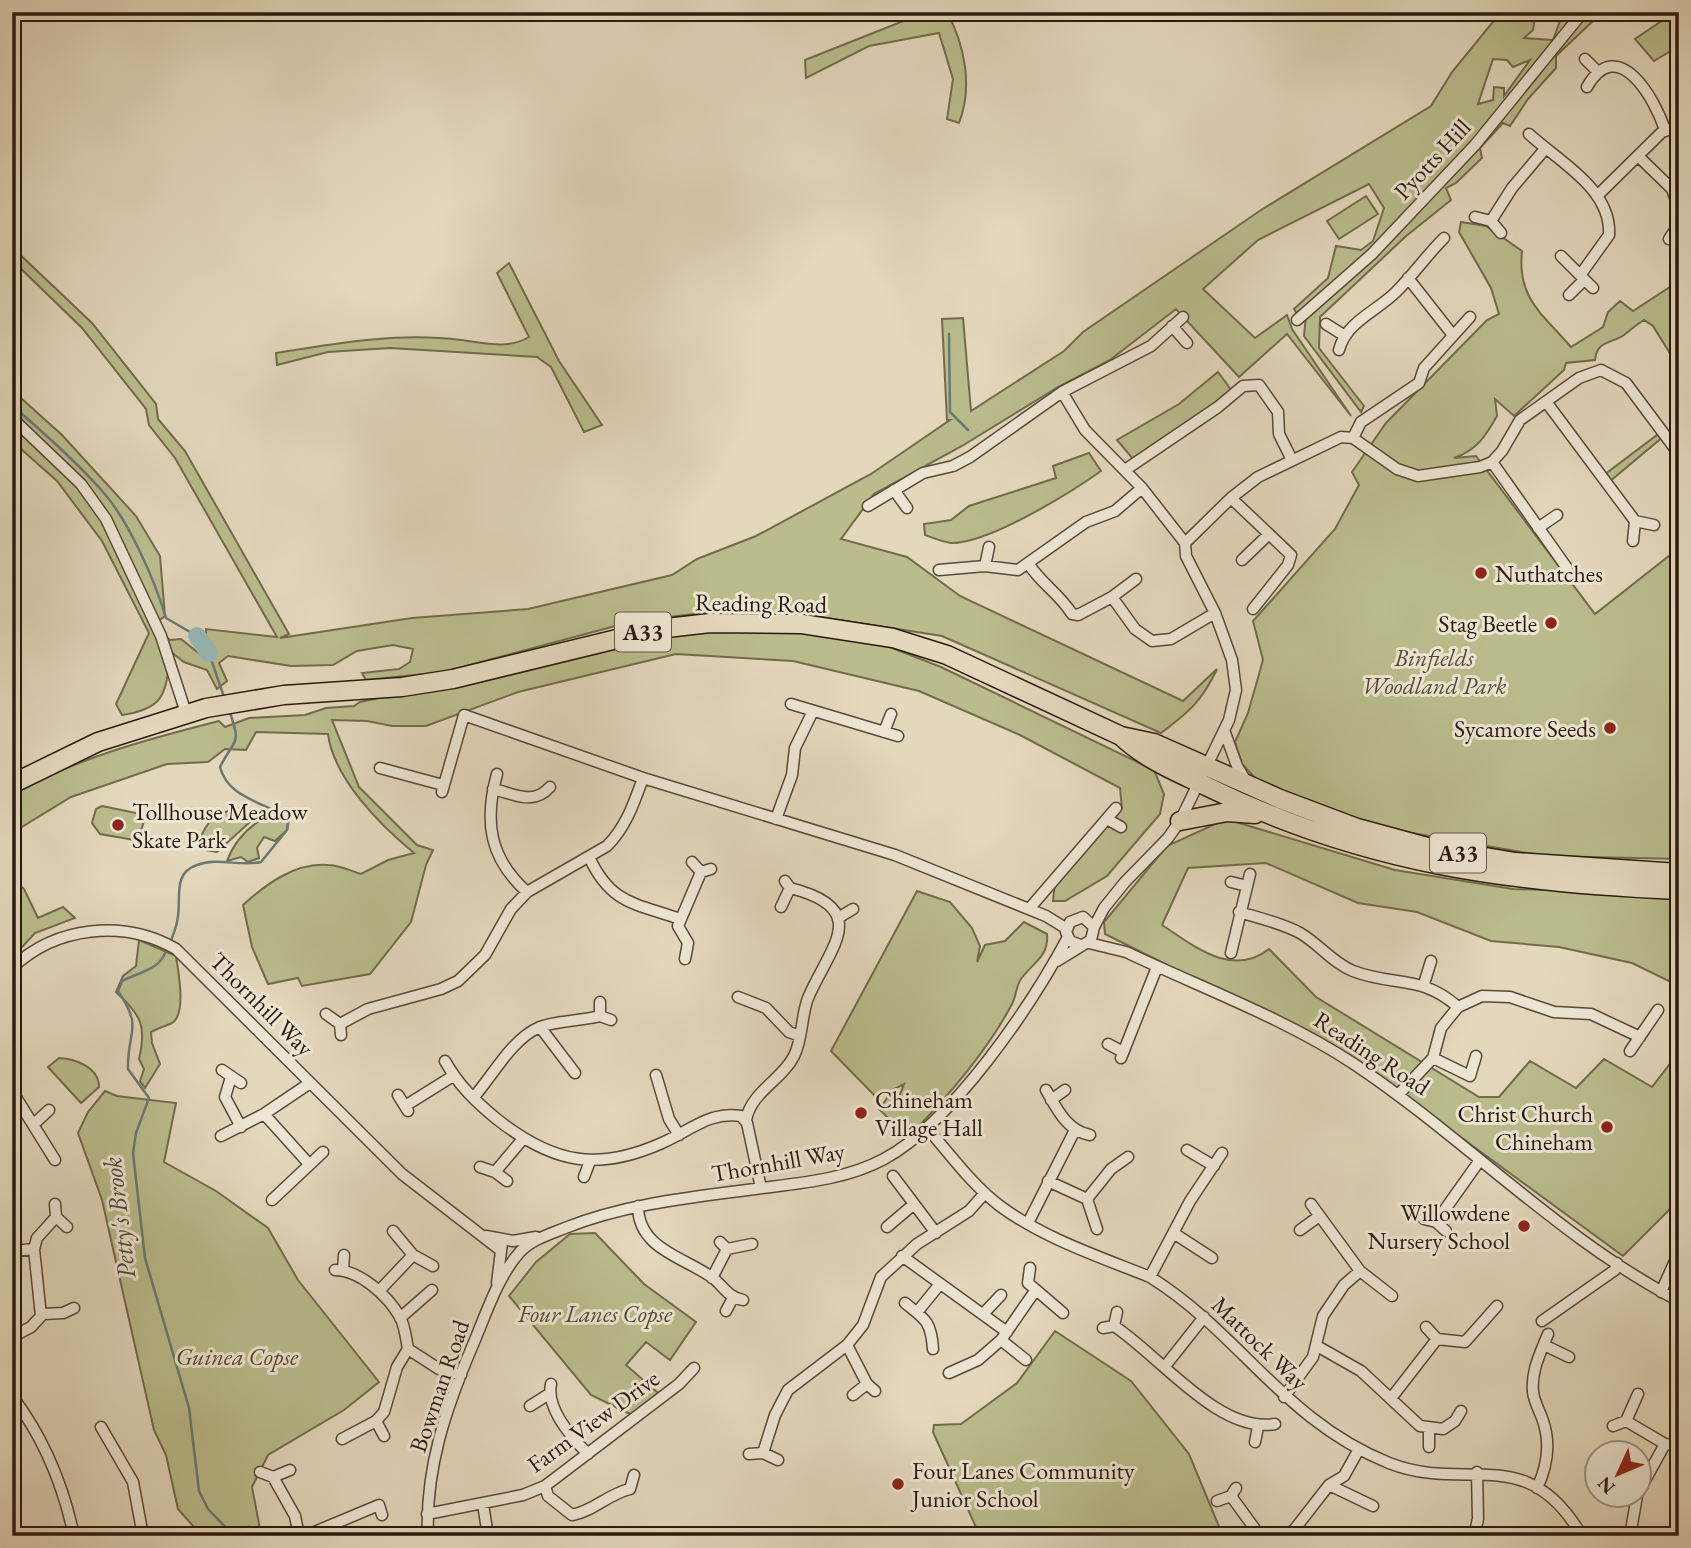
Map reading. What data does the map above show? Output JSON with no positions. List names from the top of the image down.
{
  "streets": {
    "highway": ["Reading Road", "A33"],
    "street": [
      "Pyotts Hill",
      "Thornhill Way",
      "Mattock Way",
      "Bowman Road",
      "Farm View Drive"
    ]
  },
  "crossings": [
    ["Reading Road", "A33"],
    ["Reading Road", "Thornhill Way"],
    ["Thornhill Way", "Mattock Way"],
    ["Thornhill Way", "Bowman Road"],
    ["Bowman Road", "Farm View Drive"]
  ],
  "water": ["Petty's Brook"],
  "parks": ["Binfields Woodland Park", "Four Lanes Copse", "Guinea Copse"],
  "places": [
    "Nuthatches",
    "Stag Beetle",
    "Sycamore Seeds",
    "Tollhouse Meadow Skate Park",
    "Chineham Village Hall",
    "Christ Church Chineham",
    "Willowdene Nursery School",
    "Four Lanes Community Junior School"
  ],
  "north": "bottom left"
}
